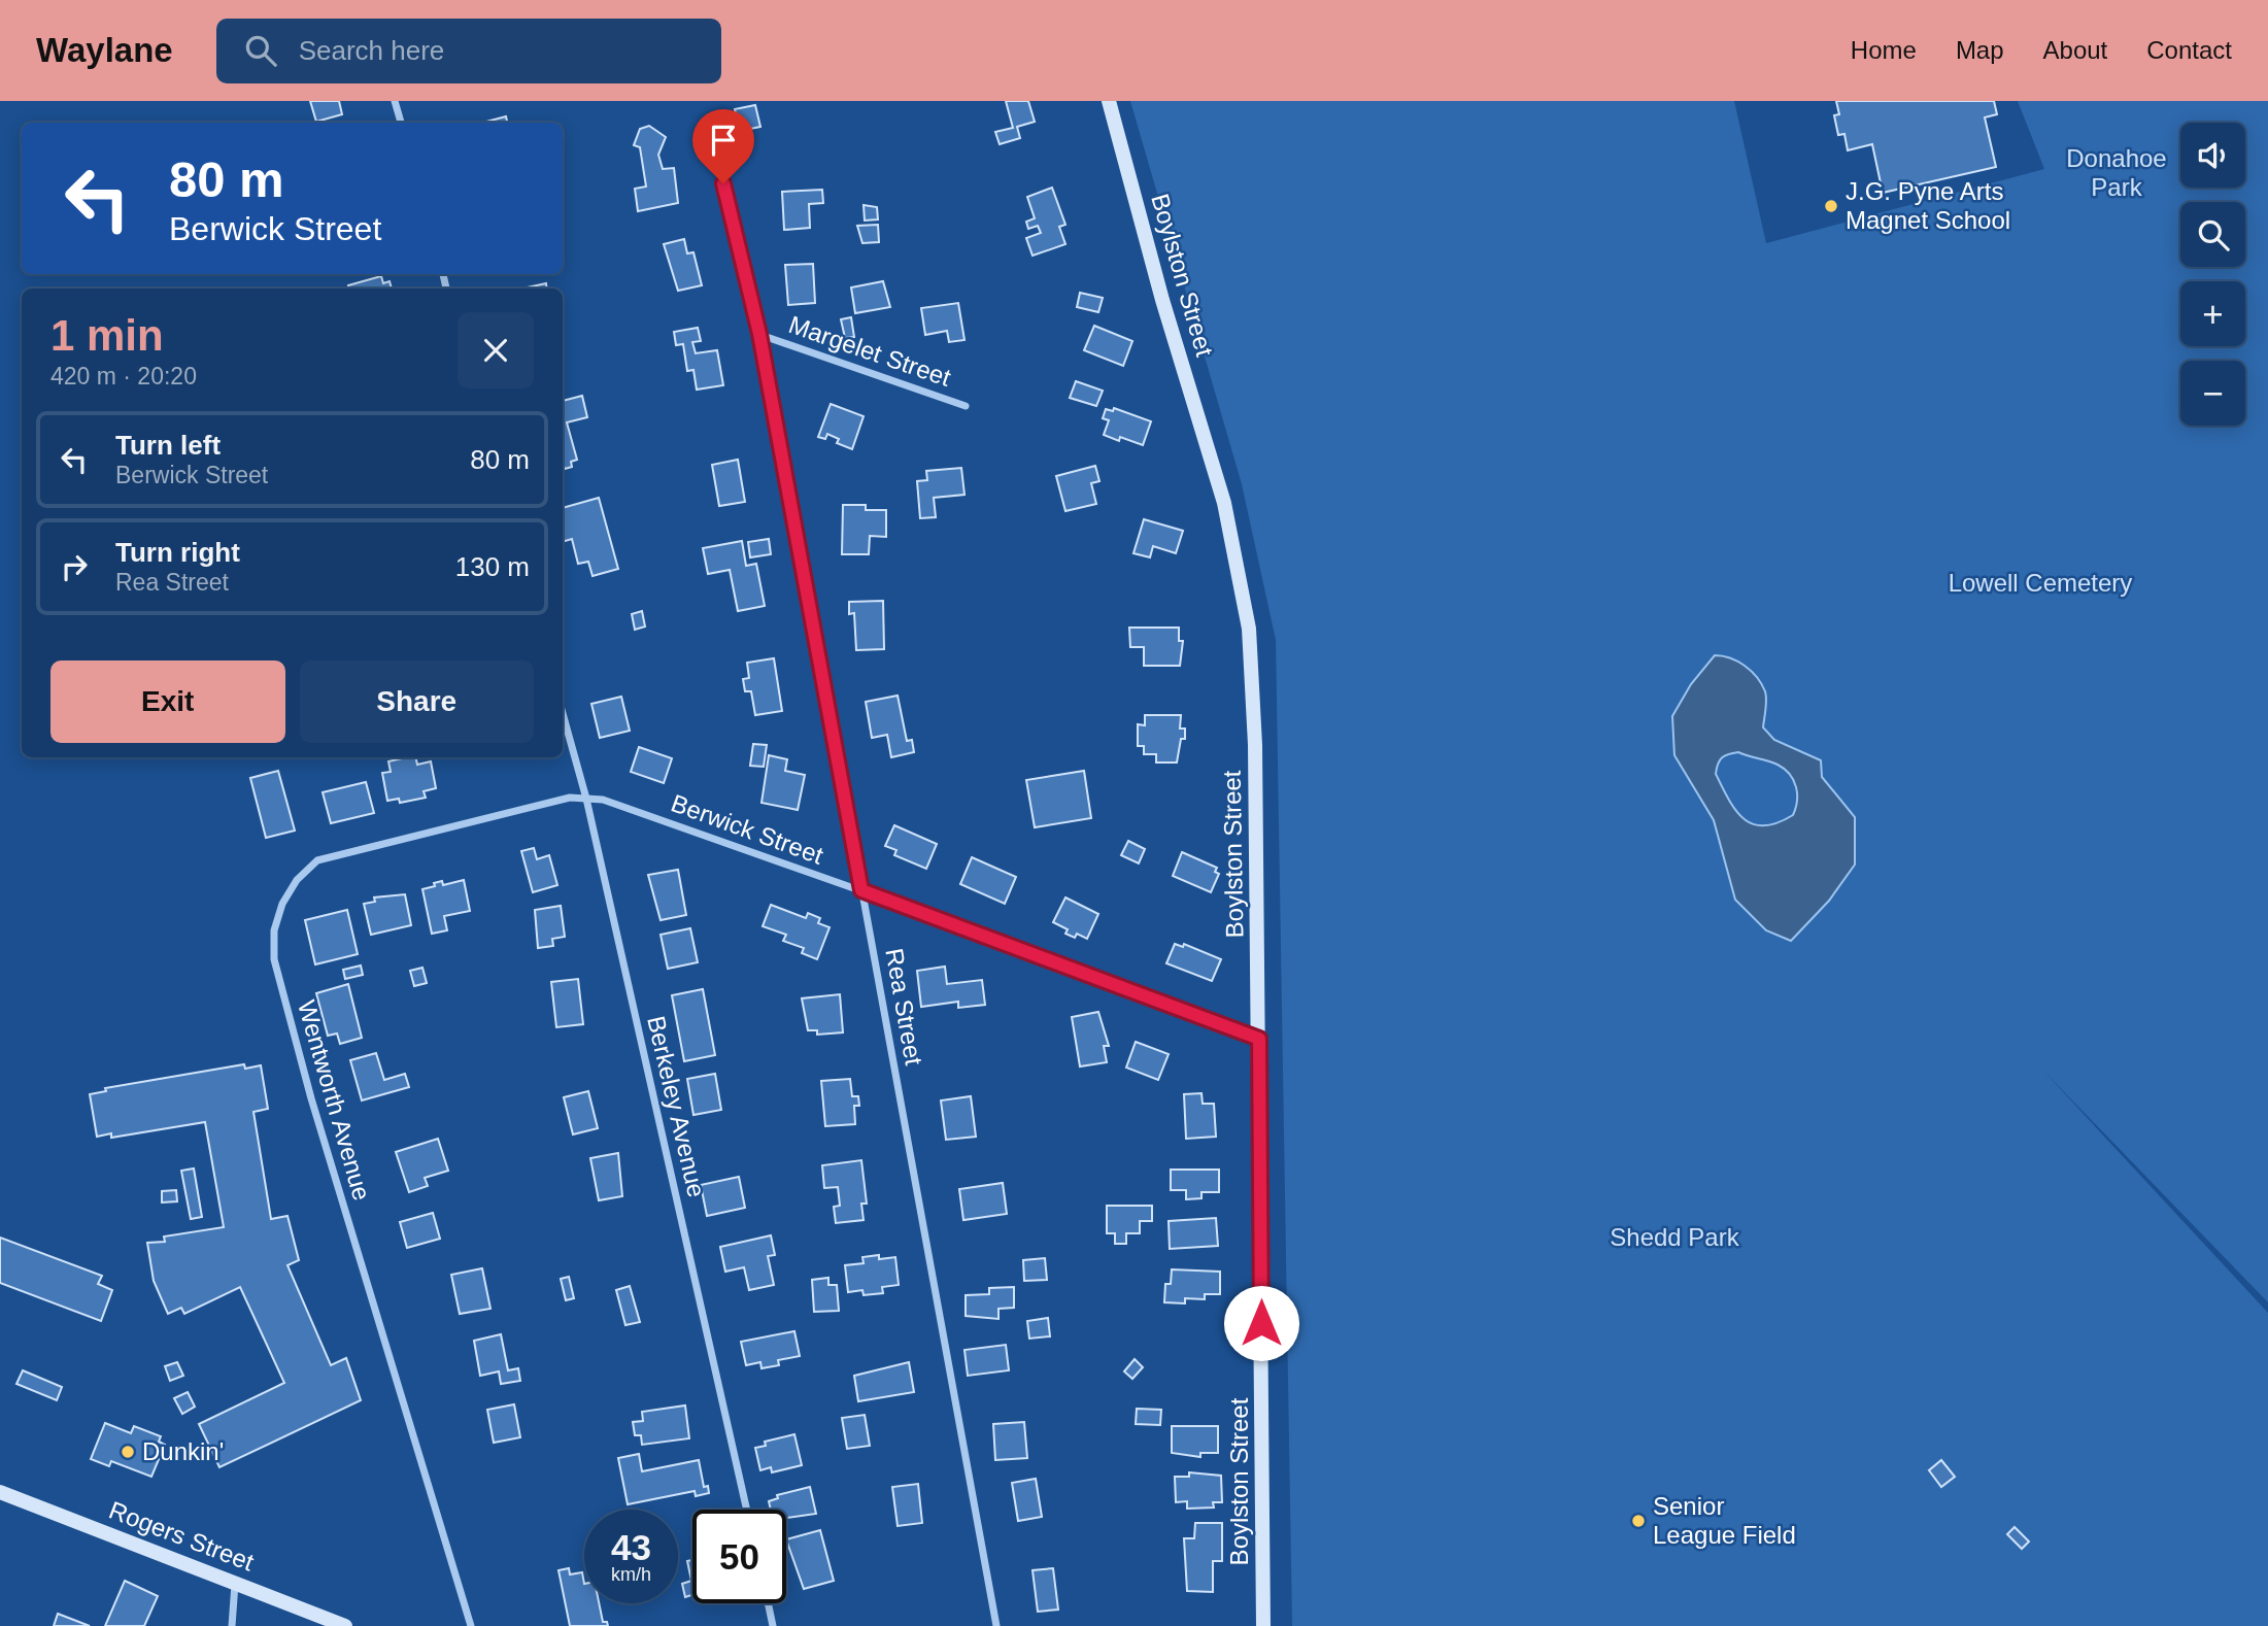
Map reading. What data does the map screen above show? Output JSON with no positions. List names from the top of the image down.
{
  "streets": {
    "main road": ["Boylston Street", "Rogers Street"],
    "street": [
      "Margelet Street",
      "Berwick Street",
      "Rea Street",
      "Wentworth Avenue",
      "Berkeley Avenue"
    ]
  },
  "crossings": [
    ["Boylston Street", "Berwick Street"],
    ["Margelet Street", "Rea Street"],
    ["Berwick Street", "Rea Street"],
    ["Berwick Street", "Wentworth Avenue"],
    ["Berwick Street", "Berkeley Avenue"],
    ["Wentworth Avenue", "Berkeley Avenue"]
  ],
  "parks": ["Donahoe Park", "Lowell Cemetery", "Shedd Park"],
  "places": ["J.G. Pyne Arts Magnet School", "Dunkin'", "Senior League Field"],
  "page": {
    "header": "Waylane",
    "search": "Search here",
    "nav": [
      "Home",
      "Map",
      "About",
      "Contact"
    ],
    "map_buttons": ["+", "−"],
    "turn": ["80 m", "Berwick Street"],
    "heading": ["1 min", "420 m · 20:20"],
    "list": [
      {
        "name": "Turn left",
        "note": "Berwick Street",
        "value": "80 m"
      },
      {
        "name": "Turn right",
        "note": "Rea Street",
        "value": "130 m"
      }
    ],
    "buttons": ["Exit", "Share"],
    "speed": "43 km/h",
    "limit": "50"
  }
}
